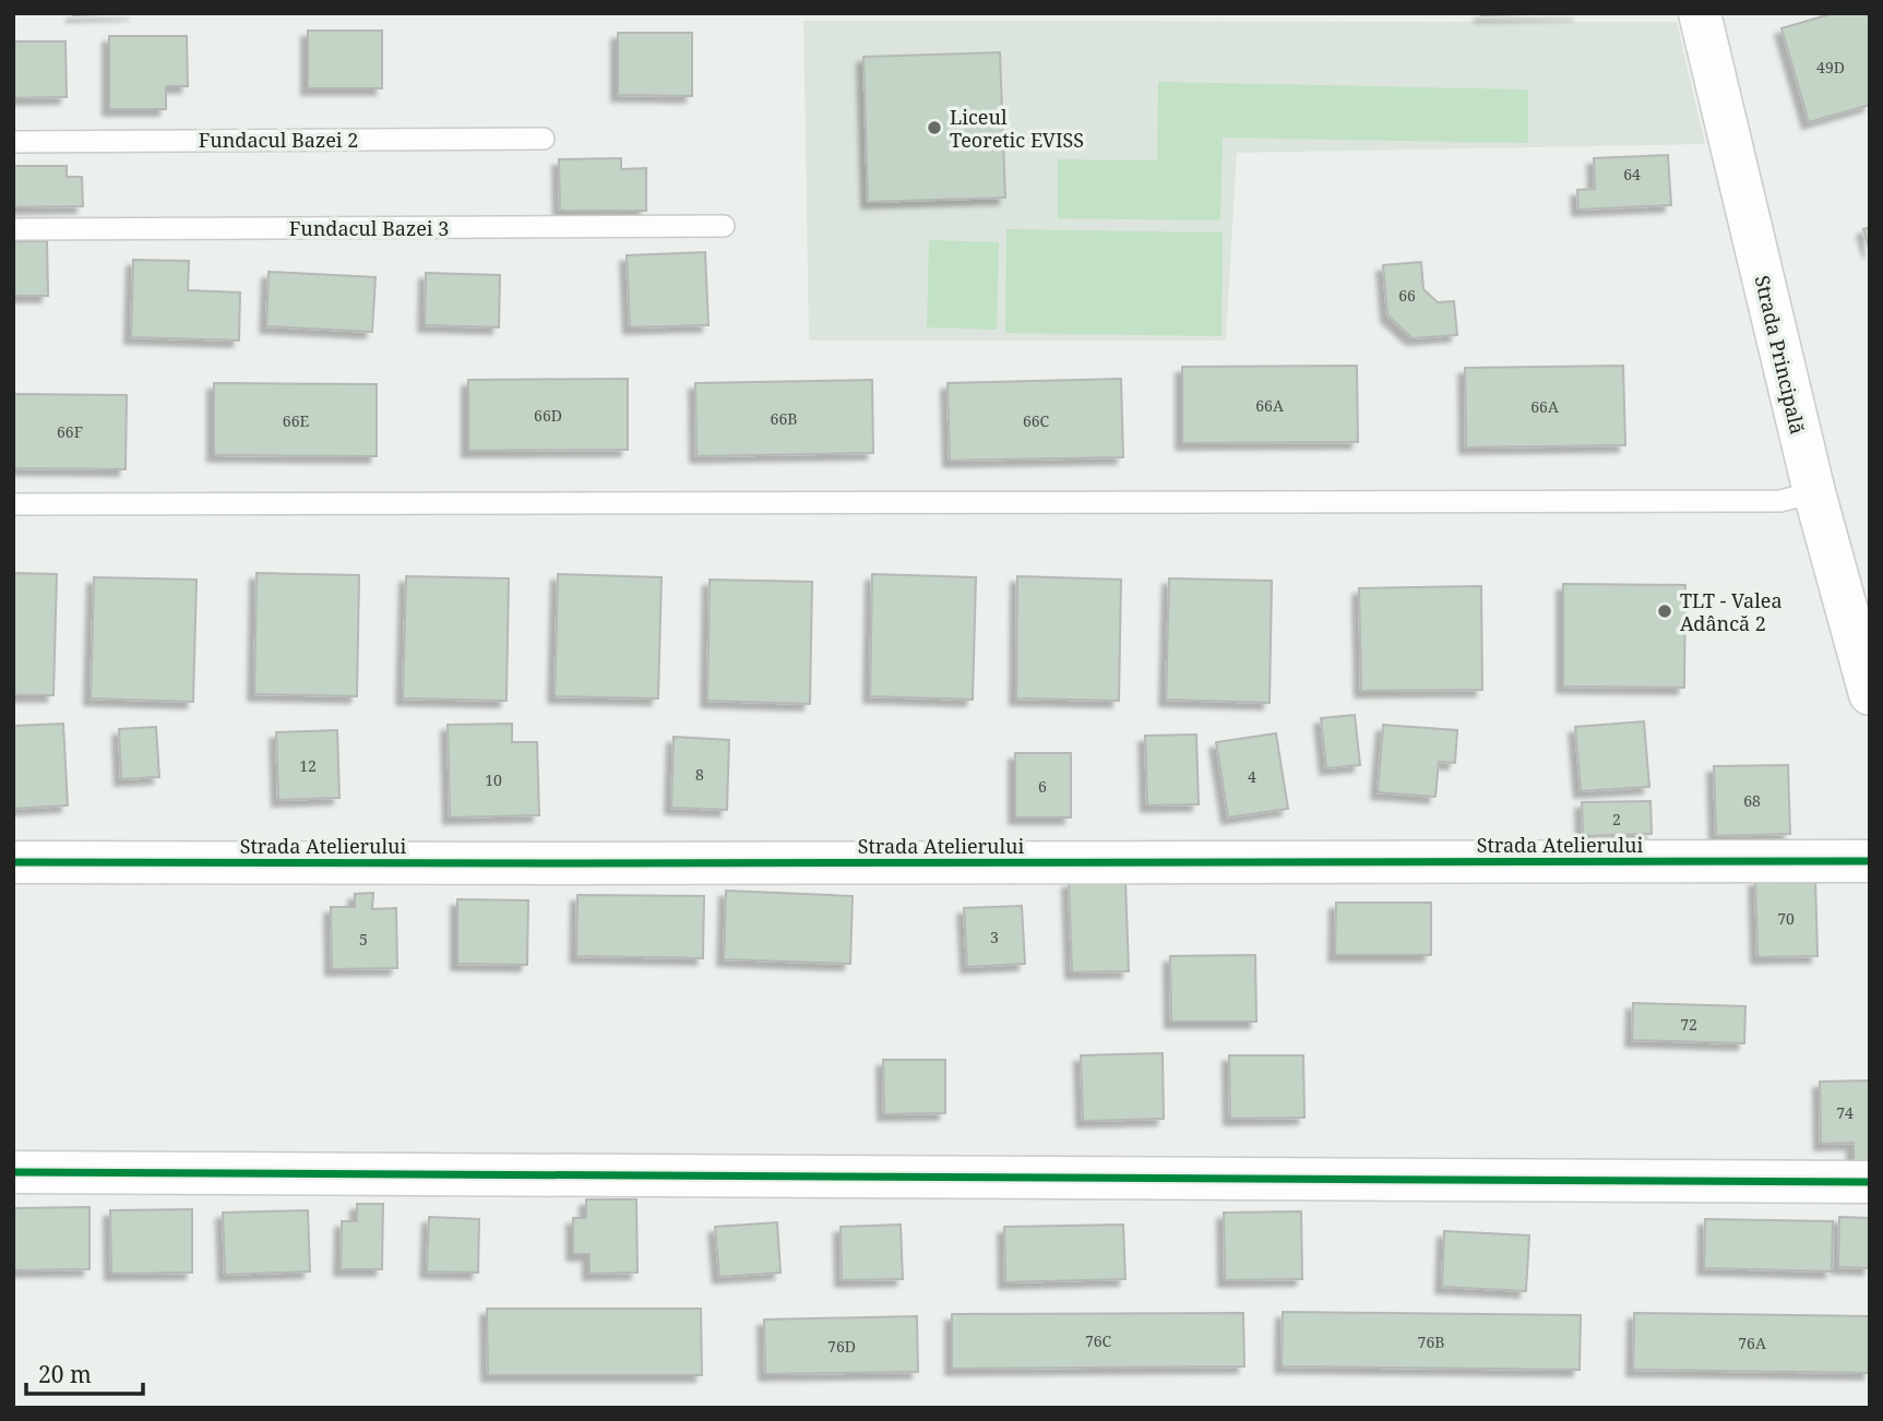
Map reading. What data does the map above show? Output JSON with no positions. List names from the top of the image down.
{
  "streets": {
    "street": ["Strada Principală", "Strada Atelierului"],
    "lane": ["Fundacul Bazei 2", "Fundacul Bazei 3"]
  },
  "places": ["Liceul Teoretic EVISS", "TLT - Valea Adâncă 2"],
  "house_numbers": [
    "49D",
    "64",
    "66",
    "66A",
    "66A",
    "66D",
    "66B",
    "66E",
    "66C",
    "66F",
    "12",
    "8",
    "4",
    "10",
    "6",
    "68",
    "2",
    "70",
    "3",
    "5",
    "72",
    "74",
    "76C",
    "76B",
    "76A",
    "76D"
  ],
  "scale_bar": "20 m"
}
